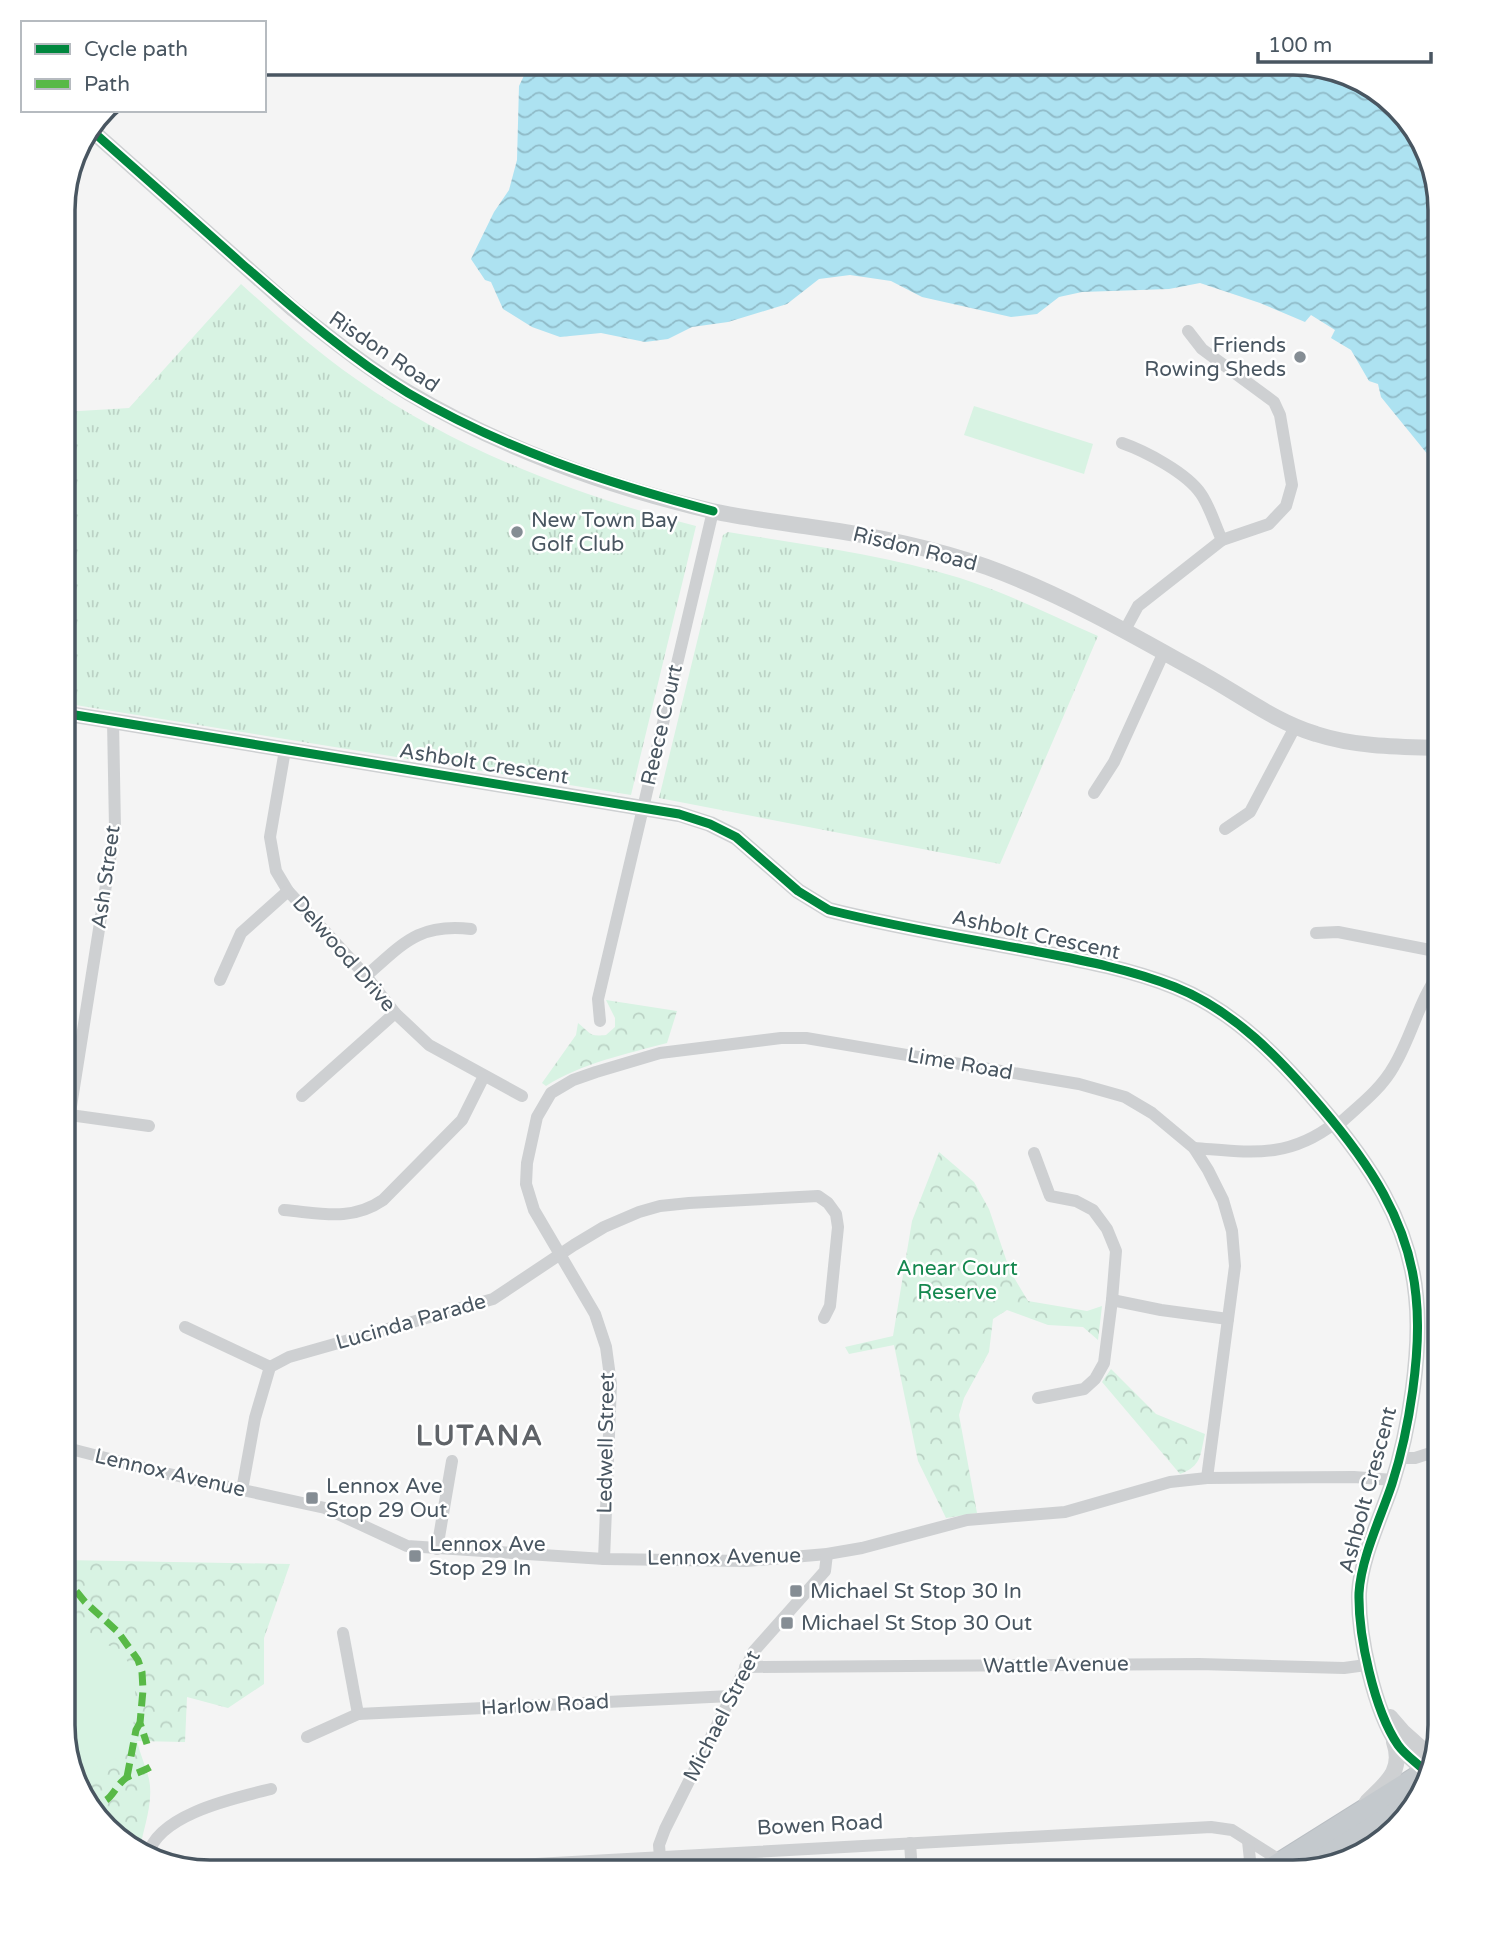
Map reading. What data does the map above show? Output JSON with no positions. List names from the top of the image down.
{
  "streets": {
    "street": [
      "Risdon Road",
      "Reece Court",
      "Ashbolt Crescent",
      "Ash Street",
      "Delwood Drive",
      "Lime Road",
      "Lucinda Parade",
      "Ledwell Street",
      "Lennox Avenue",
      "Wattle Avenue",
      "Harlow Road",
      "Michael Street",
      "Bowen Road"
    ]
  },
  "crossings": [
    ["Risdon Road", "Reece Court"],
    ["Reece Court", "Ashbolt Crescent"],
    ["Ashbolt Crescent", "Ash Street"],
    ["Ashbolt Crescent", "Delwood Drive"],
    ["Ashbolt Crescent", "Lennox Avenue"],
    ["Ashbolt Crescent", "Wattle Avenue"],
    ["Lime Road", "Lucinda Parade"],
    ["Lime Road", "Ledwell Street"],
    ["Lime Road", "Lennox Avenue"],
    ["Lucinda Parade", "Ledwell Street"],
    ["Ledwell Street", "Lennox Avenue"],
    ["Lennox Avenue", "Michael Street"],
    ["Wattle Avenue", "Michael Street"],
    ["Harlow Road", "Michael Street"],
    ["Michael Street", "Bowen Road"]
  ],
  "districts": ["LUTANA"],
  "parks": ["Anear Court Reserve"],
  "places": {
    "other": ["Friends Rowing Sheds", "New Town Bay Golf Club"],
    "transit": [
      "Lennox Ave Stop 29 Out",
      "Lennox Ave Stop 29 In",
      "Michael St Stop 30 In",
      "Michael St Stop 30 Out"
    ]
  },
  "legend": ["Cycle path", "Path"],
  "scale_bar": "100 m"
}
